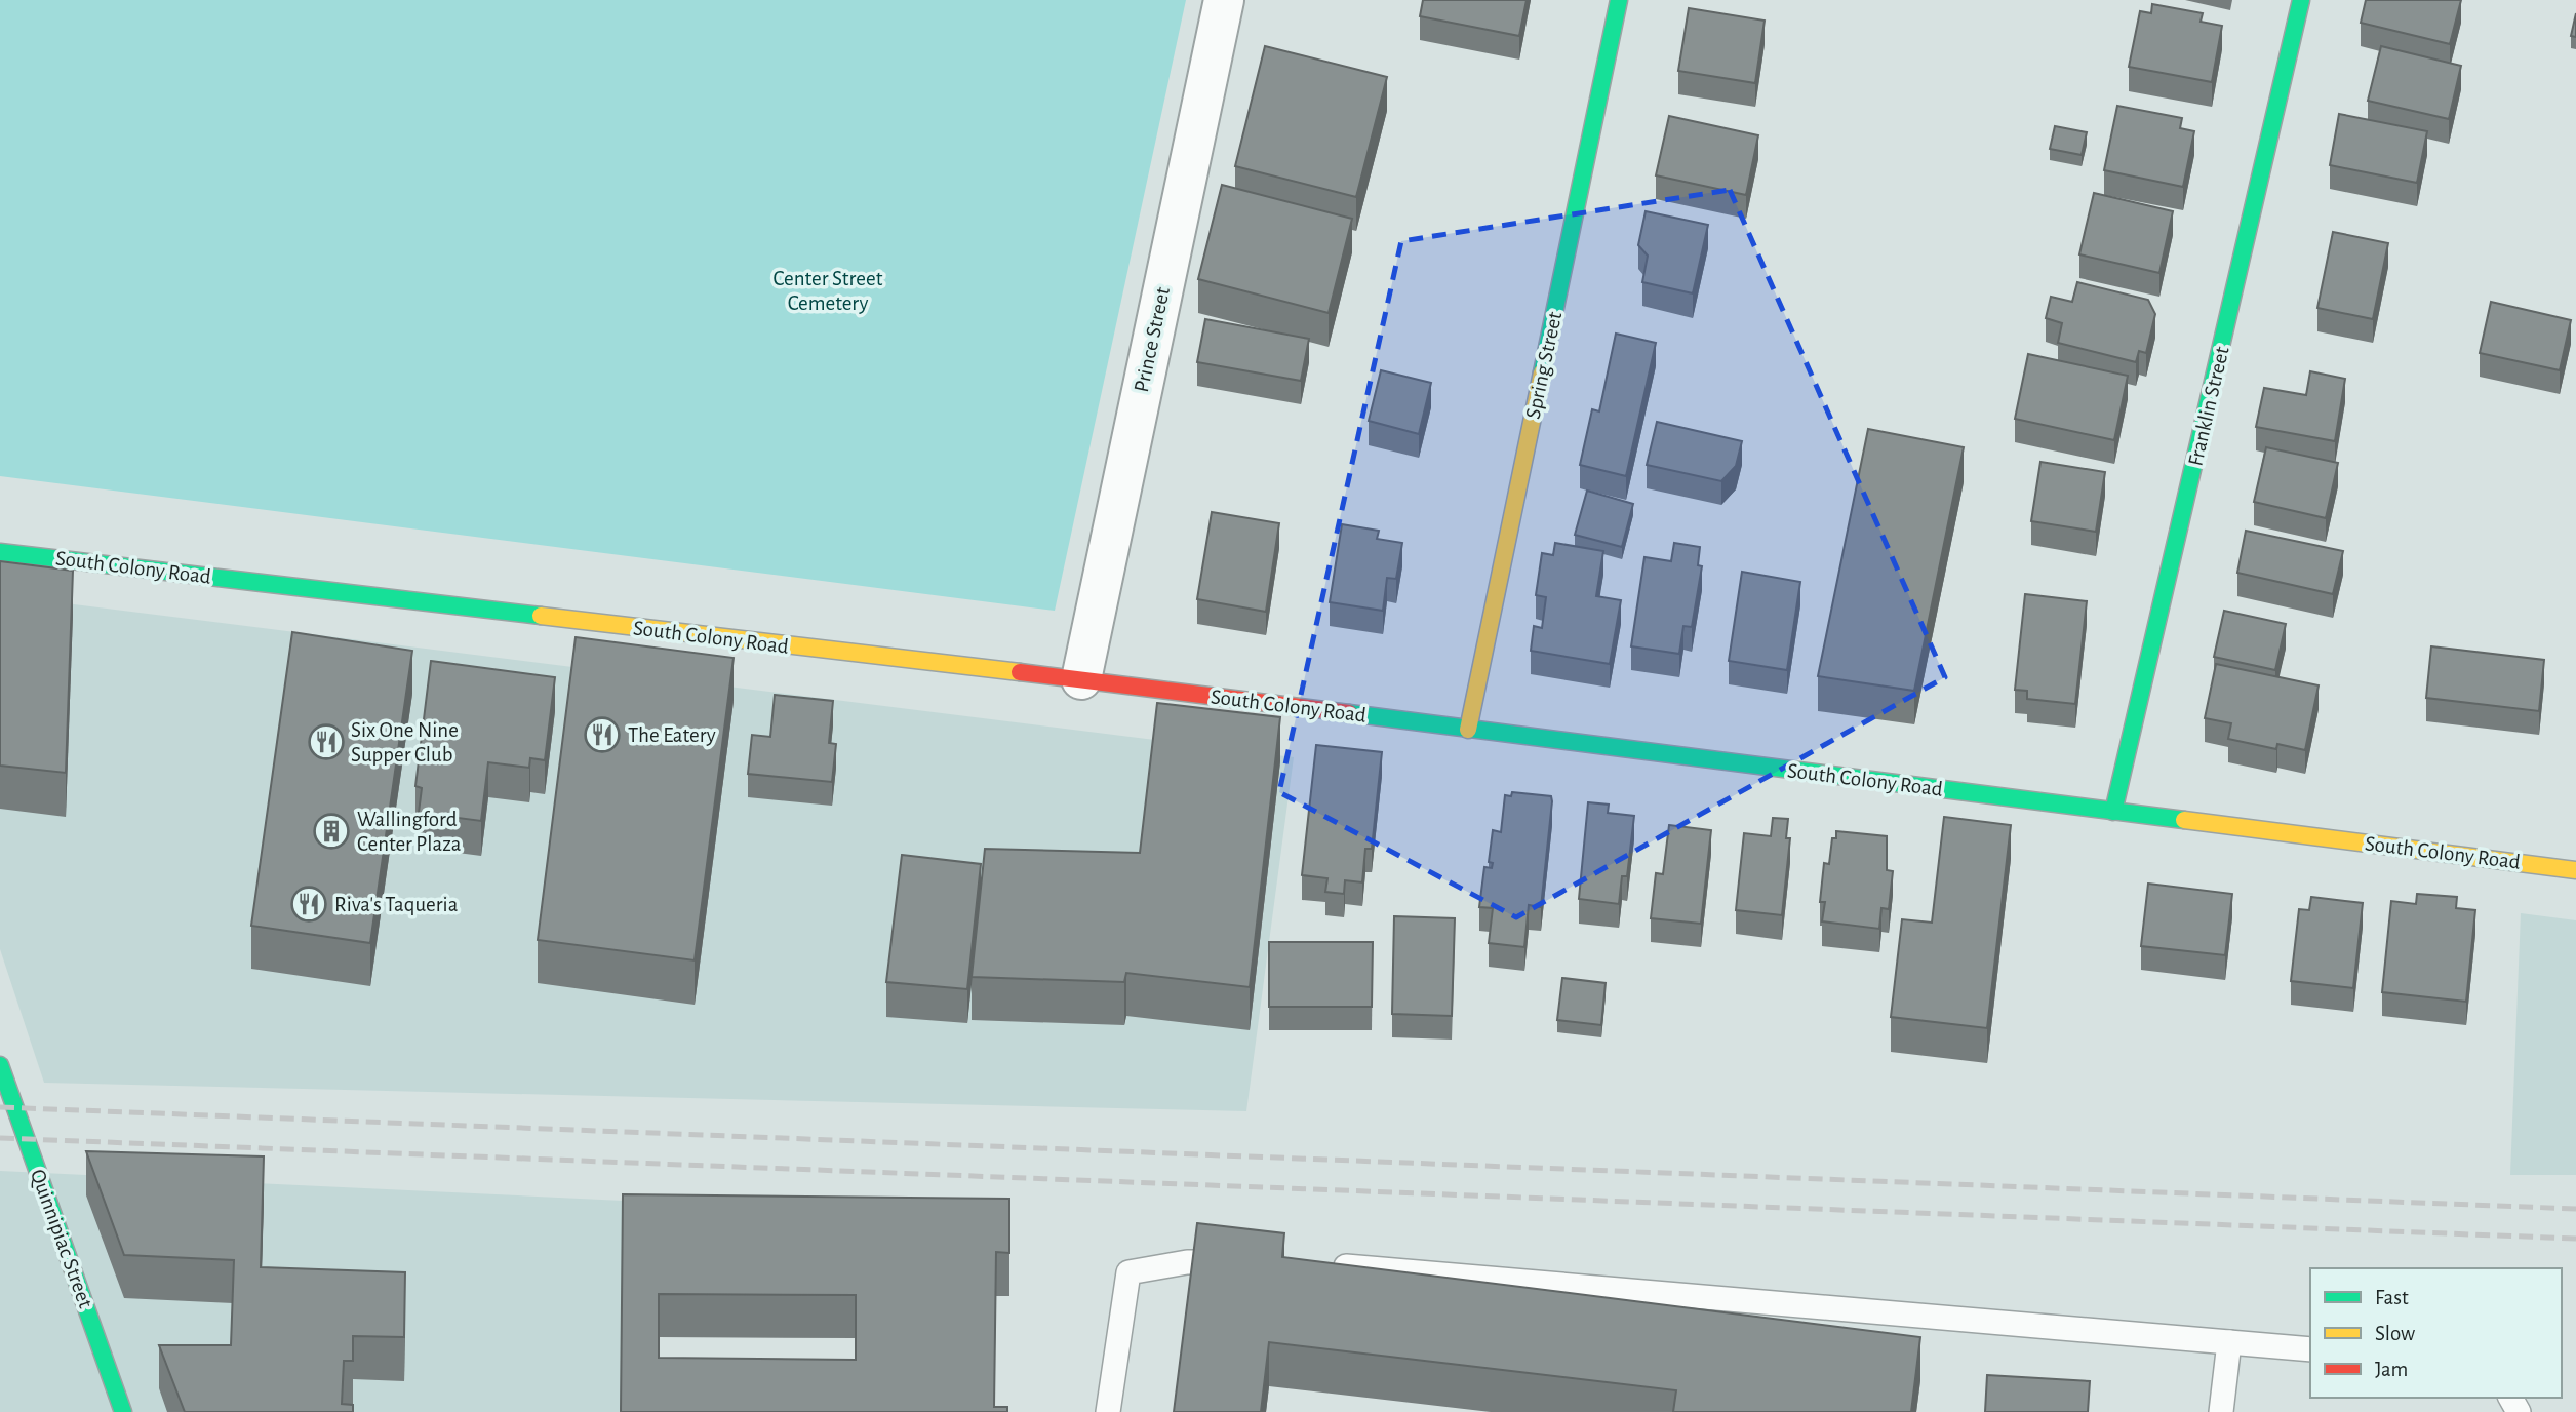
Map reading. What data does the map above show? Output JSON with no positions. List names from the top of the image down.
{
  "streets": {
    "main road": [
      "Spring Street",
      "Franklin Street",
      "South Colony Road",
      "Quinnipiac Street"
    ],
    "street": ["Prince Street"]
  },
  "crossings": [
    ["Prince Street", "South Colony Road"],
    ["Spring Street", "South Colony Road"],
    ["Franklin Street", "South Colony Road"]
  ],
  "parks": ["Center Street Cemetery"],
  "places": {
    "restaurant": ["The Eatery", "Six One Nine Supper Club", "Riva's Taqueria"],
    "building": ["Wallingford Center Plaza"]
  },
  "legend": ["Fast", "Slow", "Jam"]
}
